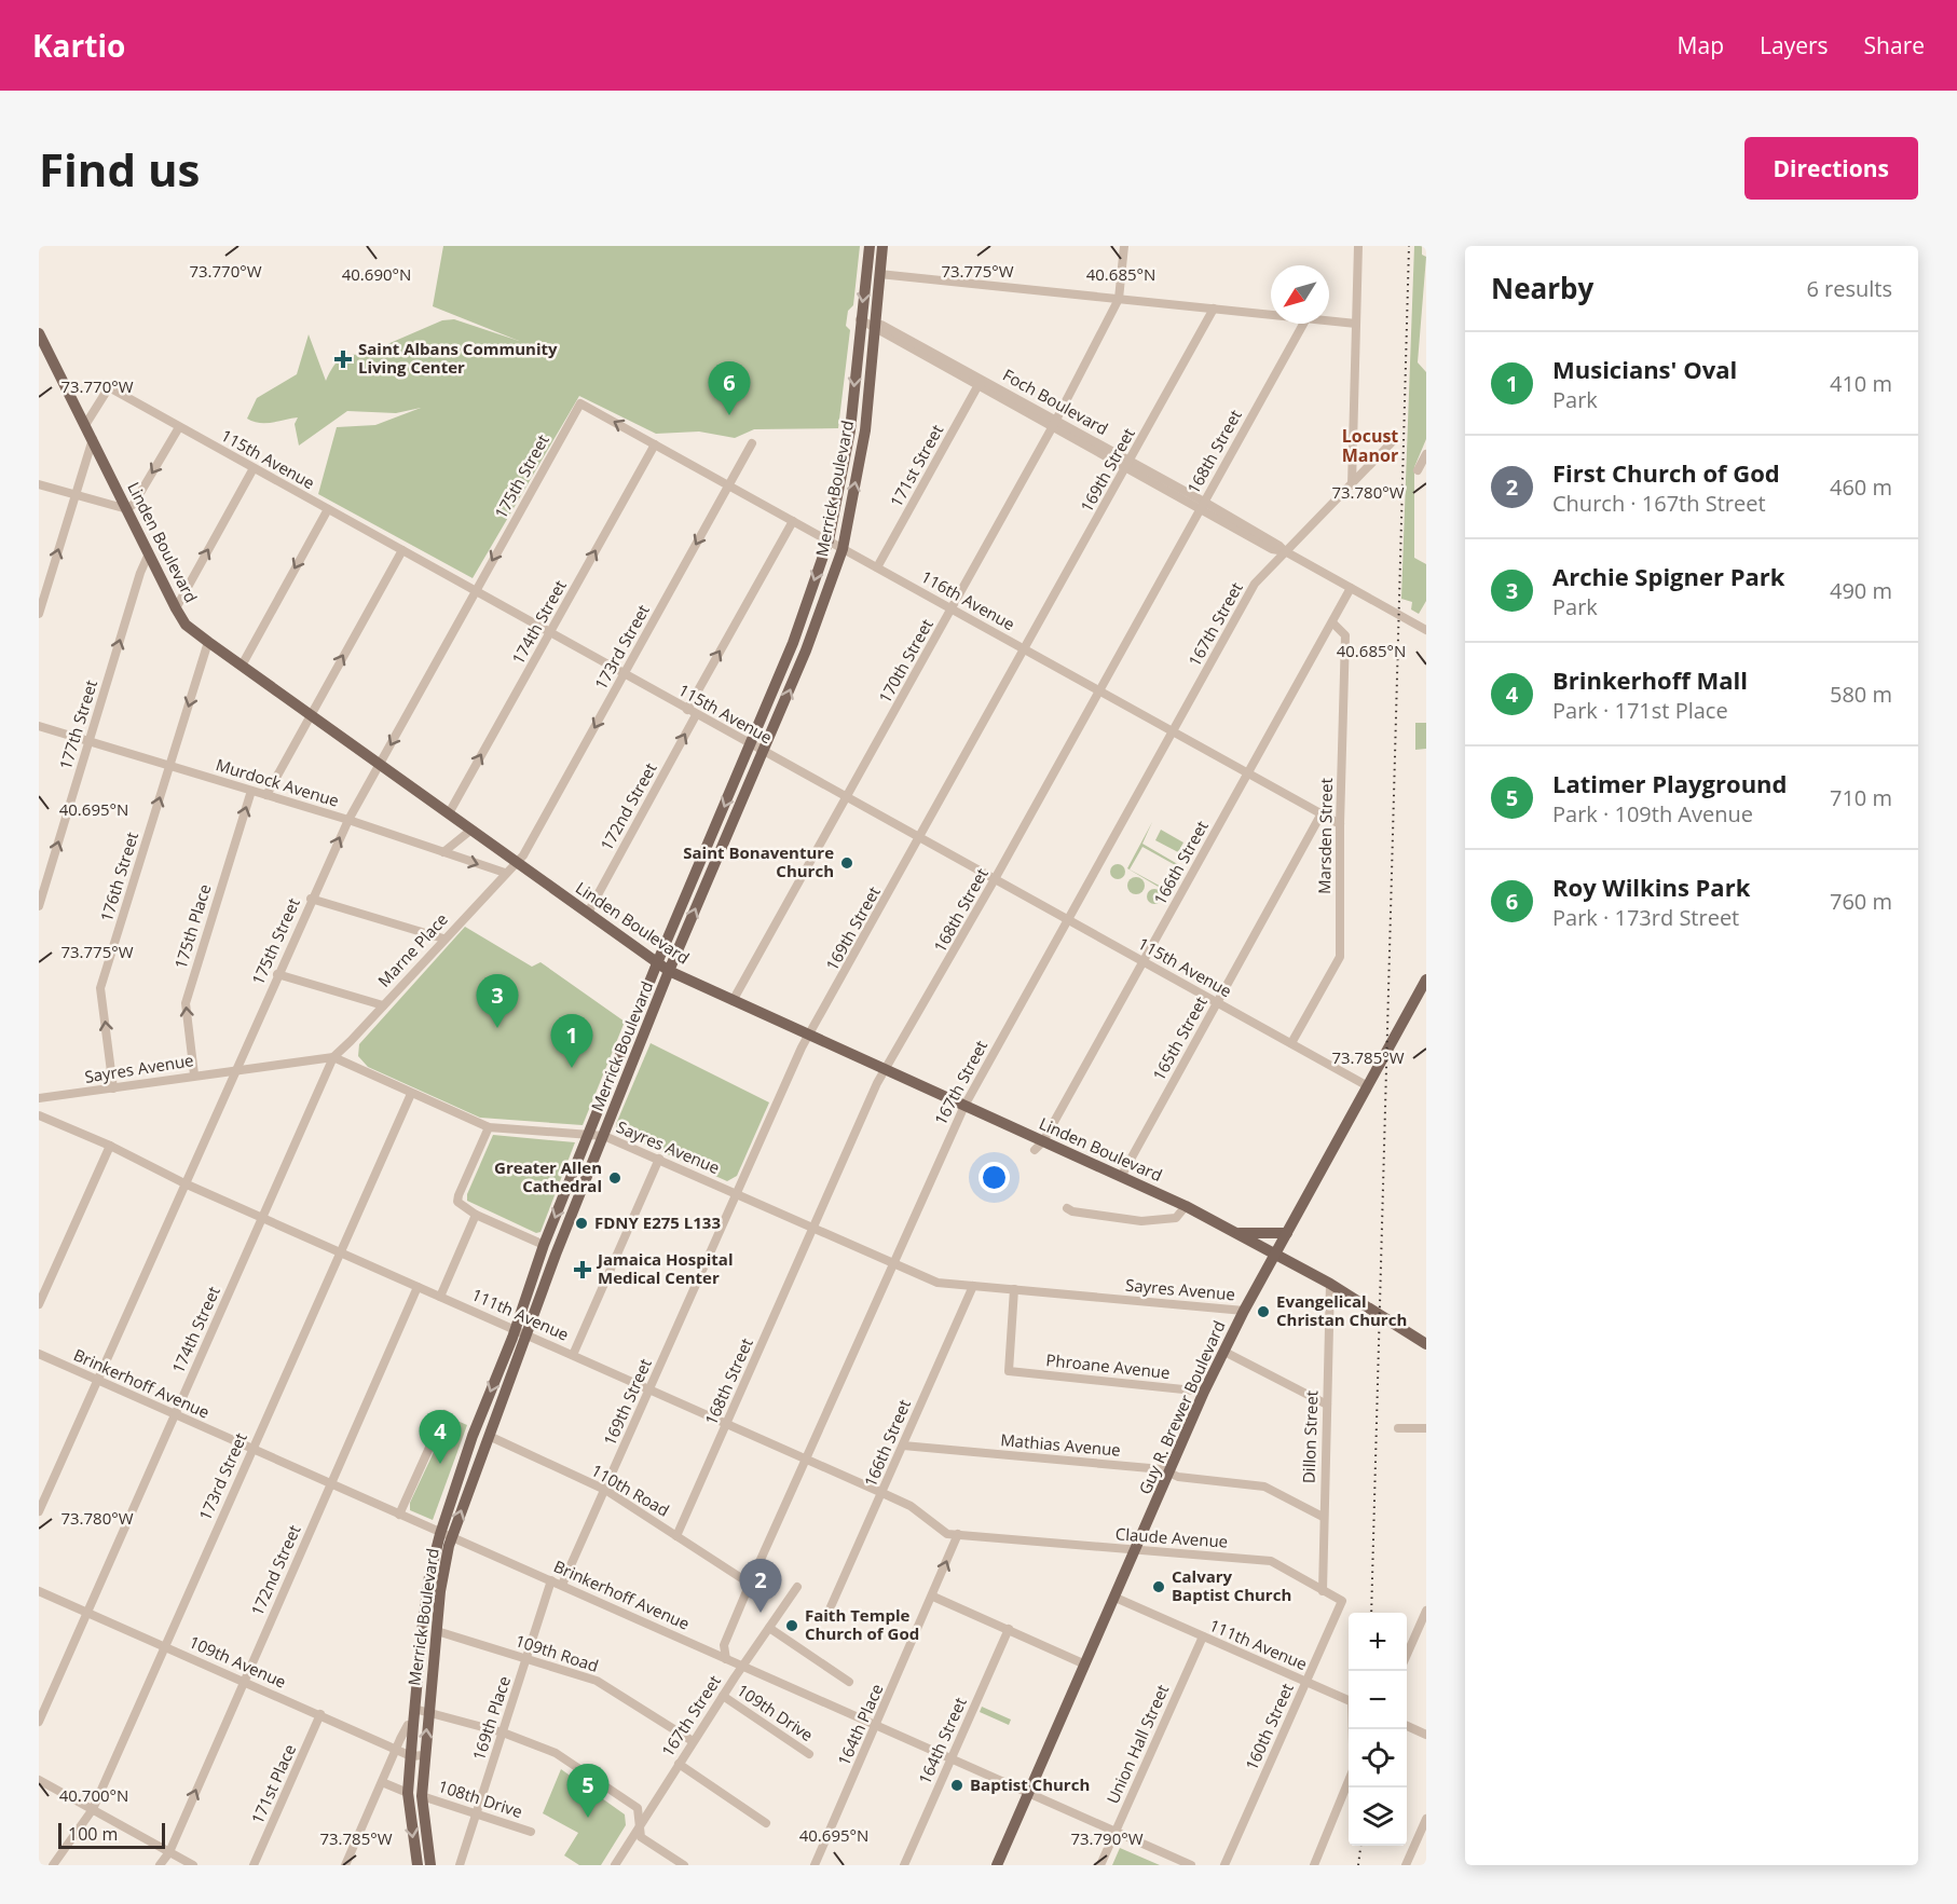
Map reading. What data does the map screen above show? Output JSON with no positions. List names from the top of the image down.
{
  "streets": {
    "main road": ["Merrick Boulevard", "Linden Boulevard", "Guy R. Brewer Boulevard"],
    "street": [
      "Foch Boulevard",
      "168th Street",
      "115th Avenue",
      "171st Street",
      "169th Street",
      "175th Street",
      "116th Avenue",
      "174th Street",
      "167th Street",
      "173rd Street",
      "170th Street",
      "177th Street",
      "Murdock Avenue",
      "172nd Street",
      "Marsden Street",
      "166th Street",
      "176th Street",
      "175th Place",
      "Marne Place",
      "165th Street",
      "Sayres Avenue",
      "111th Avenue",
      "Phroane Avenue",
      "Brinkerhoff Avenue",
      "Dillon Street",
      "Mathias Avenue",
      "110th Road",
      "Claude Avenue",
      "109th Road",
      "109th Avenue",
      "109th Drive",
      "169th Place",
      "164th Place",
      "160th Street",
      "164th Street",
      "Union Hall Street",
      "171st Place",
      "108th Drive"
    ]
  },
  "crossings": [
    ["Foch Boulevard", "168th Street"],
    ["Foch Boulevard", "171st Street"],
    ["Foch Boulevard", "169th Street"],
    ["Foch Boulevard", "Merrick Boulevard"],
    ["Foch Boulevard", "167th Street"],
    ["Foch Boulevard", "170th Street"],
    ["Foch Boulevard", "166th Street"],
    ["168th Street", "115th Avenue"],
    ["168th Street", "Linden Boulevard"],
    ["168th Street", "116th Avenue"],
    ["168th Street", "Sayres Avenue"],
    ["168th Street", "111th Avenue"],
    ["168th Street", "110th Road"],
    ["115th Avenue", "169th Street"],
    ["115th Avenue", "175th Street"],
    ["115th Avenue", "Merrick Boulevard"],
    ["115th Avenue", "Linden Boulevard"],
    ["115th Avenue", "174th Street"],
    ["115th Avenue", "167th Street"],
    ["115th Avenue", "173rd Street"],
    ["115th Avenue", "170th Street"],
    ["115th Avenue", "172nd Street"],
    ["115th Avenue", "Marsden Street"],
    ["115th Avenue", "166th Street"],
    ["115th Avenue", "165th Street"],
    ["115th Avenue", "Guy R. Brewer Boulevard"],
    ["171st Street", "116th Avenue"],
    ["169th Street", "Linden Boulevard"],
    ["169th Street", "116th Avenue"],
    ["169th Street", "Sayres Avenue"],
    ["169th Street", "111th Avenue"],
    ["169th Street", "Brinkerhoff Avenue"],
    ["169th Street", "110th Road"],
    ["175th Street", "Linden Boulevard"],
    ["175th Street", "116th Avenue"],
    ["175th Street", "Murdock Avenue"],
    ["175th Street", "Sayres Avenue"],
    ["175th Street", "111th Avenue"],
    ["175th Street", "Brinkerhoff Avenue"],
    ["Merrick Boulevard", "Linden Boulevard"],
    ["Merrick Boulevard", "116th Avenue"],
    ["Merrick Boulevard", "Sayres Avenue"],
    ["Merrick Boulevard", "111th Avenue"],
    ["Merrick Boulevard", "Brinkerhoff Avenue"],
    ["Merrick Boulevard", "110th Road"],
    ["Merrick Boulevard", "109th Road"],
    ["Merrick Boulevard", "109th Avenue"],
    ["Merrick Boulevard", "108th Drive"],
    ["Linden Boulevard", "174th Street"],
    ["Linden Boulevard", "167th Street"],
    ["Linden Boulevard", "173rd Street"],
    ["Linden Boulevard", "170th Street"],
    ["Linden Boulevard", "177th Street"],
    ["Linden Boulevard", "172nd Street"],
    ["Linden Boulevard", "166th Street"],
    ["Linden Boulevard", "176th Street"],
    ["Linden Boulevard", "Marne Place"],
    ["Linden Boulevard", "165th Street"],
    ["Linden Boulevard", "Guy R. Brewer Boulevard"],
    ["Linden Boulevard", "Dillon Street"],
    ["116th Avenue", "174th Street"],
    ["116th Avenue", "167th Street"],
    ["116th Avenue", "173rd Street"],
    ["116th Avenue", "170th Street"],
    ["116th Avenue", "172nd Street"],
    ["116th Avenue", "Marsden Street"],
    ["116th Avenue", "166th Street"],
    ["116th Avenue", "165th Street"],
    ["174th Street", "Marne Place"],
    ["174th Street", "Sayres Avenue"],
    ["174th Street", "111th Avenue"],
    ["174th Street", "Brinkerhoff Avenue"],
    ["174th Street", "109th Avenue"],
    ["167th Street", "Sayres Avenue"],
    ["167th Street", "111th Avenue"],
    ["167th Street", "Brinkerhoff Avenue"],
    ["167th Street", "110th Road"],
    ["167th Street", "109th Road"],
    ["167th Street", "109th Drive"],
    ["173rd Street", "Marne Place"],
    ["173rd Street", "Sayres Avenue"],
    ["173rd Street", "111th Avenue"],
    ["173rd Street", "Brinkerhoff Avenue"],
    ["173rd Street", "109th Avenue"],
    ["177th Street", "Murdock Avenue"],
    ["Murdock Avenue", "176th Street"],
    ["Murdock Avenue", "175th Place"],
    ["Murdock Avenue", "Marne Place"],
    ["172nd Street", "111th Avenue"],
    ["172nd Street", "Brinkerhoff Avenue"],
    ["172nd Street", "109th Avenue"],
    ["Marsden Street", "166th Street"],
    ["166th Street", "Sayres Avenue"],
    ["166th Street", "111th Avenue"],
    ["166th Street", "Mathias Avenue"],
    ["176th Street", "Sayres Avenue"],
    ["175th Place", "Sayres Avenue"],
    ["Marne Place", "Sayres Avenue"],
    ["Sayres Avenue", "Phroane Avenue"],
    ["Sayres Avenue", "Guy R. Brewer Boulevard"],
    ["111th Avenue", "Guy R. Brewer Boulevard"],
    ["111th Avenue", "Claude Avenue"],
    ["111th Avenue", "164th Place"],
    ["111th Avenue", "160th Street"],
    ["111th Avenue", "Union Hall Street"],
    ["Phroane Avenue", "Guy R. Brewer Boulevard"],
    ["Brinkerhoff Avenue", "Guy R. Brewer Boulevard"],
    ["Brinkerhoff Avenue", "169th Place"],
    ["Brinkerhoff Avenue", "164th Place"],
    ["Brinkerhoff Avenue", "164th Street"],
    ["Brinkerhoff Avenue", "Union Hall Street"],
    ["Guy R. Brewer Boulevard", "Mathias Avenue"],
    ["Guy R. Brewer Boulevard", "Claude Avenue"],
    ["Dillon Street", "Mathias Avenue"],
    ["Dillon Street", "Claude Avenue"],
    ["Claude Avenue", "160th Street"],
    ["109th Road", "169th Place"],
    ["109th Avenue", "171st Place"],
    ["169th Place", "108th Drive"]
  ],
  "one_way": [
    "174th Street",
    "177th Street",
    "172nd Street",
    "175th Place"
  ],
  "districts": ["Locust Manor"],
  "places": {
    "health": ["Saint Albans Community Living Center", "Jamaica Hospital Medical Center"],
    "other": [
      "Saint Bonaventure Church",
      "Greater Allen Cathedral",
      "FDNY E275 L133",
      "Evangelical Christan Church",
      "Calvary Baptist Church",
      "Faith Temple Church of God",
      "Baptist Church"
    ]
  },
  "scale_bar": "100 m",
  "north": "bottom left",
  "page": {
    "header": "Kartio",
    "nav": ["Map", "Layers", "Share"],
    "buttons": "Directions",
    "title": "Find us",
    "heading": ["Nearby", "6 results"],
    "list": [
      {
        "mark": "1",
        "name": "Musicians' Oval",
        "note": "Park",
        "value": "410 m"
      },
      {
        "mark": "2",
        "name": "First Church of God",
        "note": "Church · 167th Street",
        "value": "460 m"
      },
      {
        "mark": "3",
        "name": "Archie Spigner Park",
        "note": "Park",
        "value": "490 m"
      },
      {
        "mark": "4",
        "name": "Brinkerhoff Mall",
        "note": "Park · 171st Place",
        "value": "580 m"
      },
      {
        "mark": "5",
        "name": "Latimer Playground",
        "note": "Park · 109th Avenue",
        "value": "710 m"
      },
      {
        "mark": "6",
        "name": "Roy Wilkins Park",
        "note": "Park · 173rd Street",
        "value": "760 m"
      }
    ],
    "pins": [
      "6",
      "3",
      "1",
      "4",
      "2",
      "5"
    ],
    "map_buttons": ["+", "−"],
    "scale": "100 m"
  },
  "coordinates": [
    "73.770°W",
    "73.775°W",
    "40.690°N",
    "40.685°N",
    "73.780°W",
    "40.695°N",
    "73.785°W",
    "40.700°N",
    "73.790°W"
  ]
}
